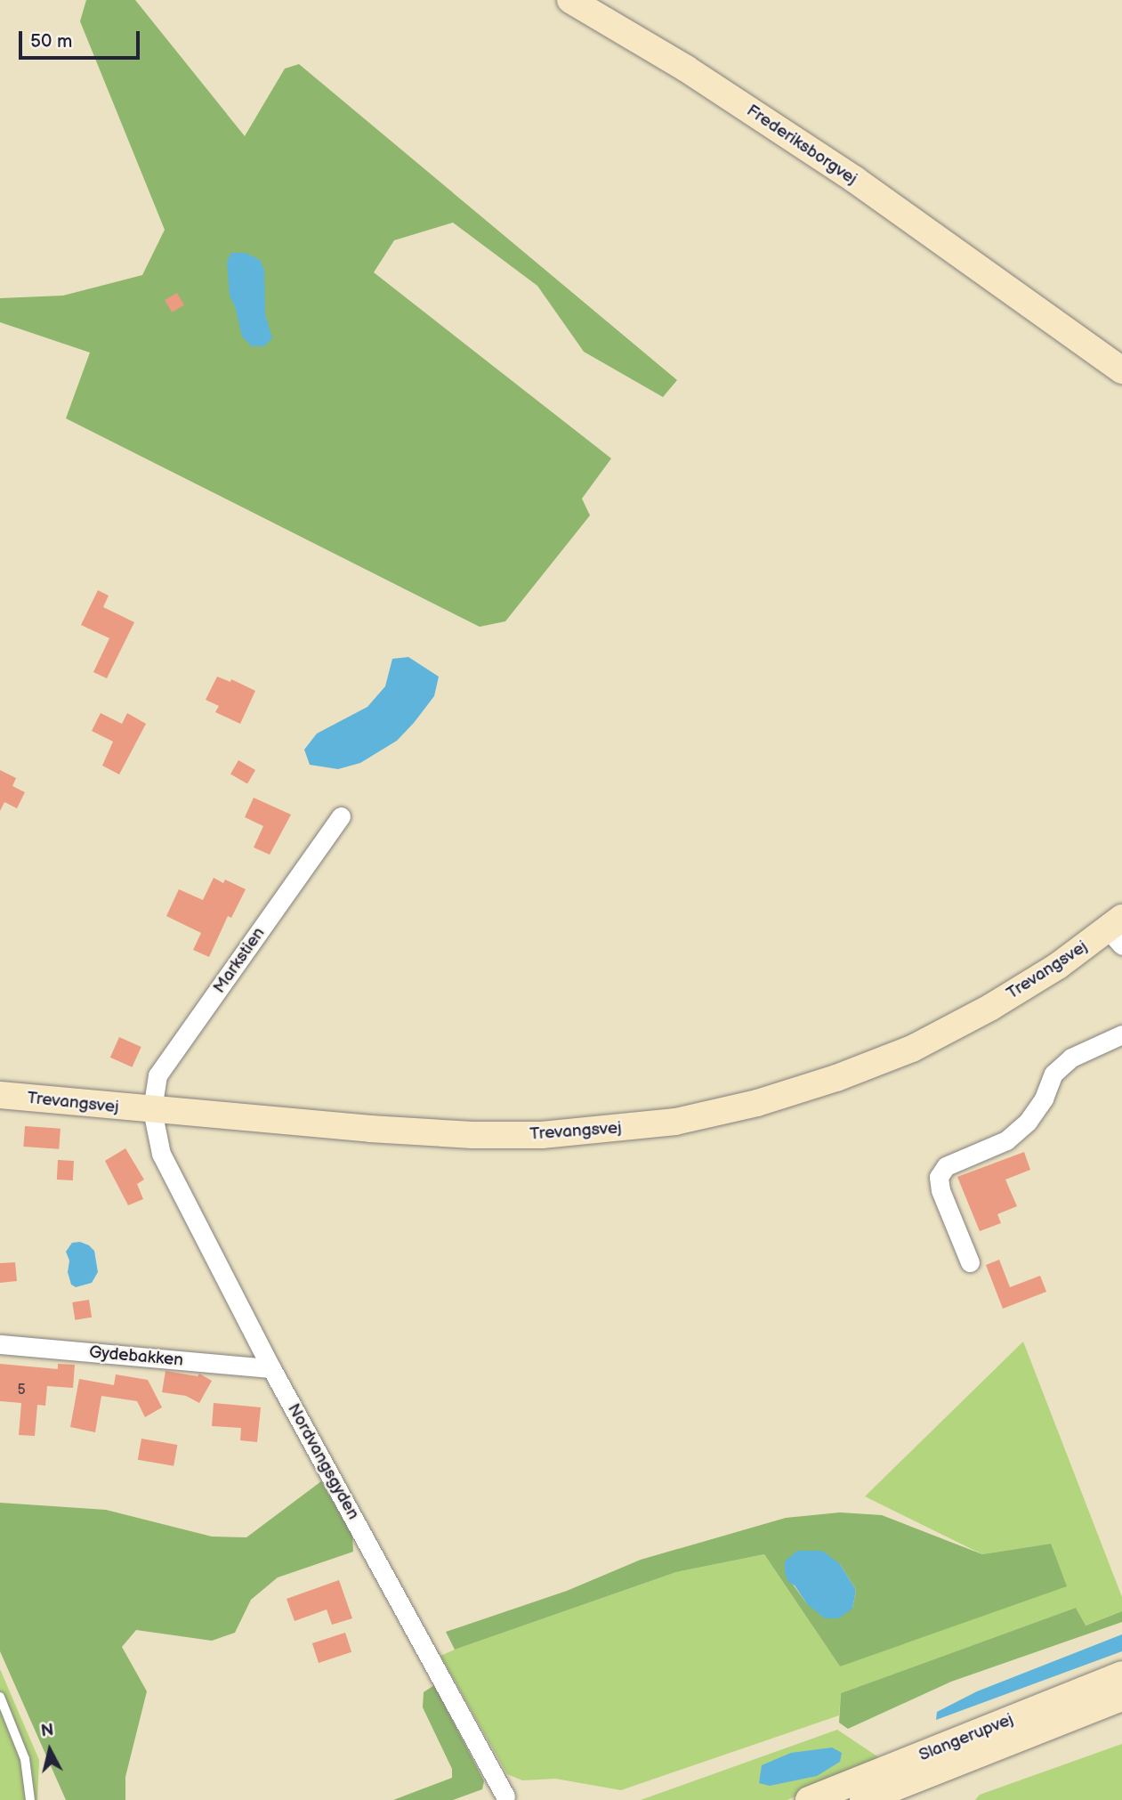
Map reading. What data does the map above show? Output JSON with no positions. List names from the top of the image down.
{
  "streets": {
    "street": [
      "Frederiksborgvej",
      "Markstien",
      "Trevangsvej",
      "Gydebakken",
      "Nordvangsgyden",
      "Slangerupvej"
    ]
  },
  "crossings": [
    ["Markstien", "Trevangsvej"],
    ["Markstien", "Nordvangsgyden"],
    ["Trevangsvej", "Nordvangsgyden"],
    ["Gydebakken", "Nordvangsgyden"]
  ],
  "house_numbers": ["5"],
  "scale_bar": "50 m",
  "north": "top"
}
